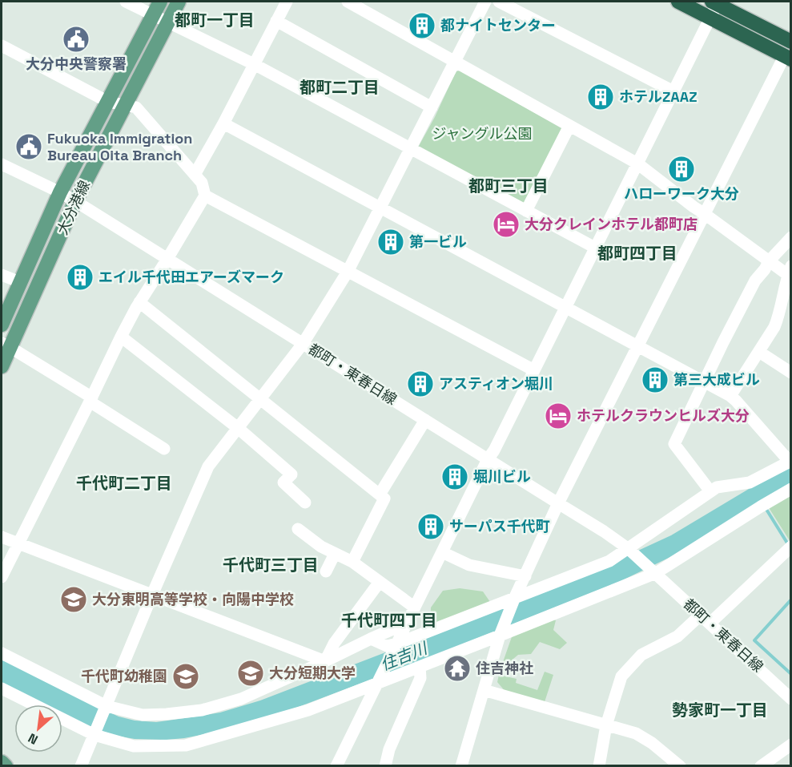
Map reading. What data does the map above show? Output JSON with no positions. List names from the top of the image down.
{
  "streets": {
    "main road": ["大分港線"],
    "street": ["都町・東春日線"]
  },
  "crossings": [
    ["大分港線", "都町・東春日線"]
  ],
  "districts": [
    "都町一丁目",
    "都町二丁目",
    "都町三丁目",
    "都町四丁目",
    "千代町二丁目",
    "千代町三丁目",
    "千代町四丁目",
    "勢家町一丁目"
  ],
  "water": ["住吉川"],
  "parks": ["ジャングル公園"],
  "places": {
    "building": [
      "都ナイトセンター",
      "ホテルZAAZ",
      "ハローワーク大分",
      "第一ビル",
      "エイル千代田エアーズマーク",
      "第三大成ビル",
      "アスティオン堀川",
      "堀川ビル",
      "サーパス千代町"
    ],
    "public building": ["大分中央警察署", "Fukuoka Immigration Bureau Oita Branch"],
    "hotel": ["大分クレインホテル都町店", "ホテルクラウンヒルズ大分"],
    "school or university": ["大分東明高等学校・向陽中学校", "大分短期大学", "千代町幼稚園"],
    "temple": ["住吉神社"]
  },
  "north": "bottom left"
}
